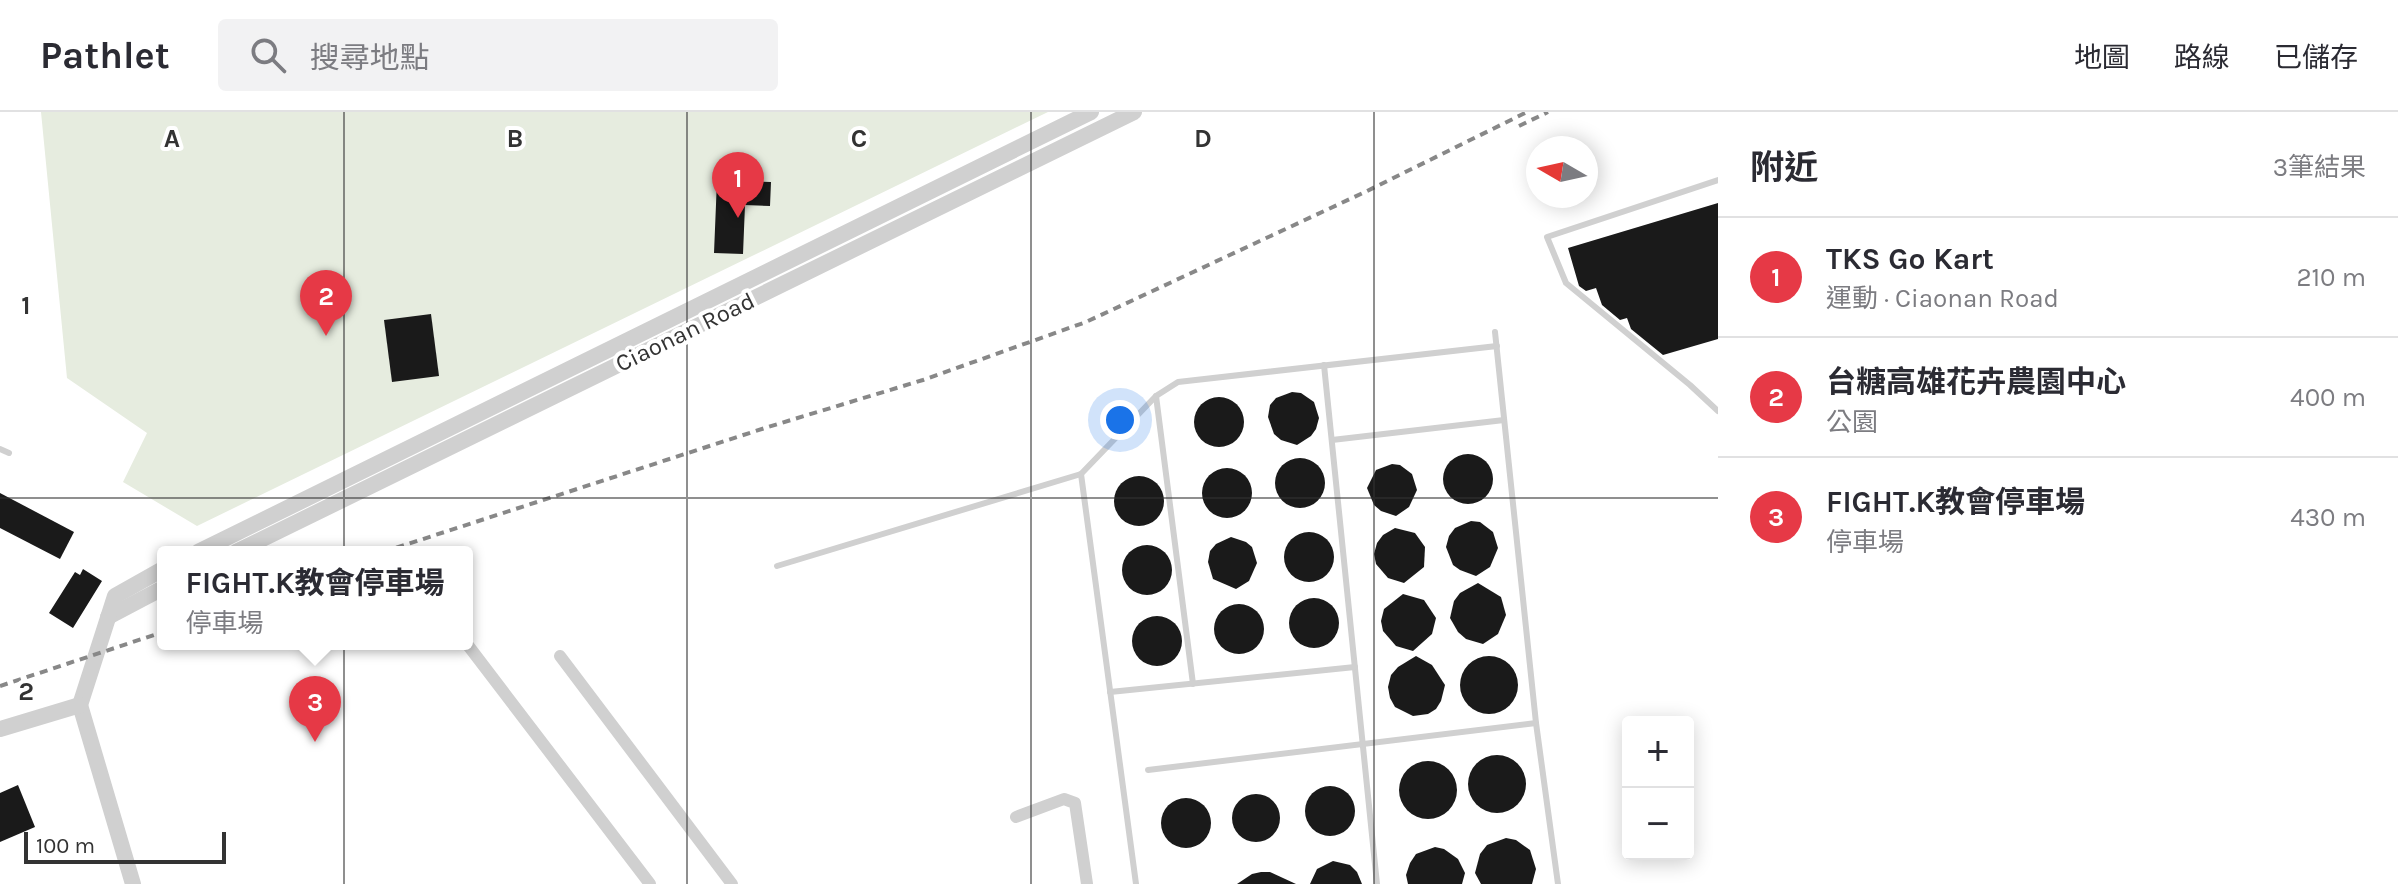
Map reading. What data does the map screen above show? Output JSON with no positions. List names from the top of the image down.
{
  "streets": {
    "street": ["Ciaonan Road"]
  },
  "scale_bar": "100 m",
  "north": "left",
  "page": {
    "header": "Pathlet",
    "search": "搜尋地點",
    "nav": ["地圖", "路線", "已儲存"],
    "heading": ["附近", "3筆結果"],
    "pins": ["1", "2", "3"],
    "list": [
      {
        "mark": "1",
        "name": "TKS Go Kart",
        "note": "運動 · Ciaonan Road",
        "value": "210 m"
      },
      {
        "mark": "2",
        "name": "台糖高雄花卉農園中心",
        "note": "公園",
        "value": "400 m"
      },
      {
        "mark": "3",
        "name": "FIGHT.K教會停車場",
        "note": "停車場",
        "value": "430 m"
      }
    ],
    "popup": ["FIGHT.K教會停車場", "停車場"],
    "map_buttons": ["+", "−"],
    "scale": "100 m"
  },
  "grid": {
    "columns": [
      "A",
      "B",
      "C",
      "D"
    ],
    "rows": ["1", "2"]
  }
}
